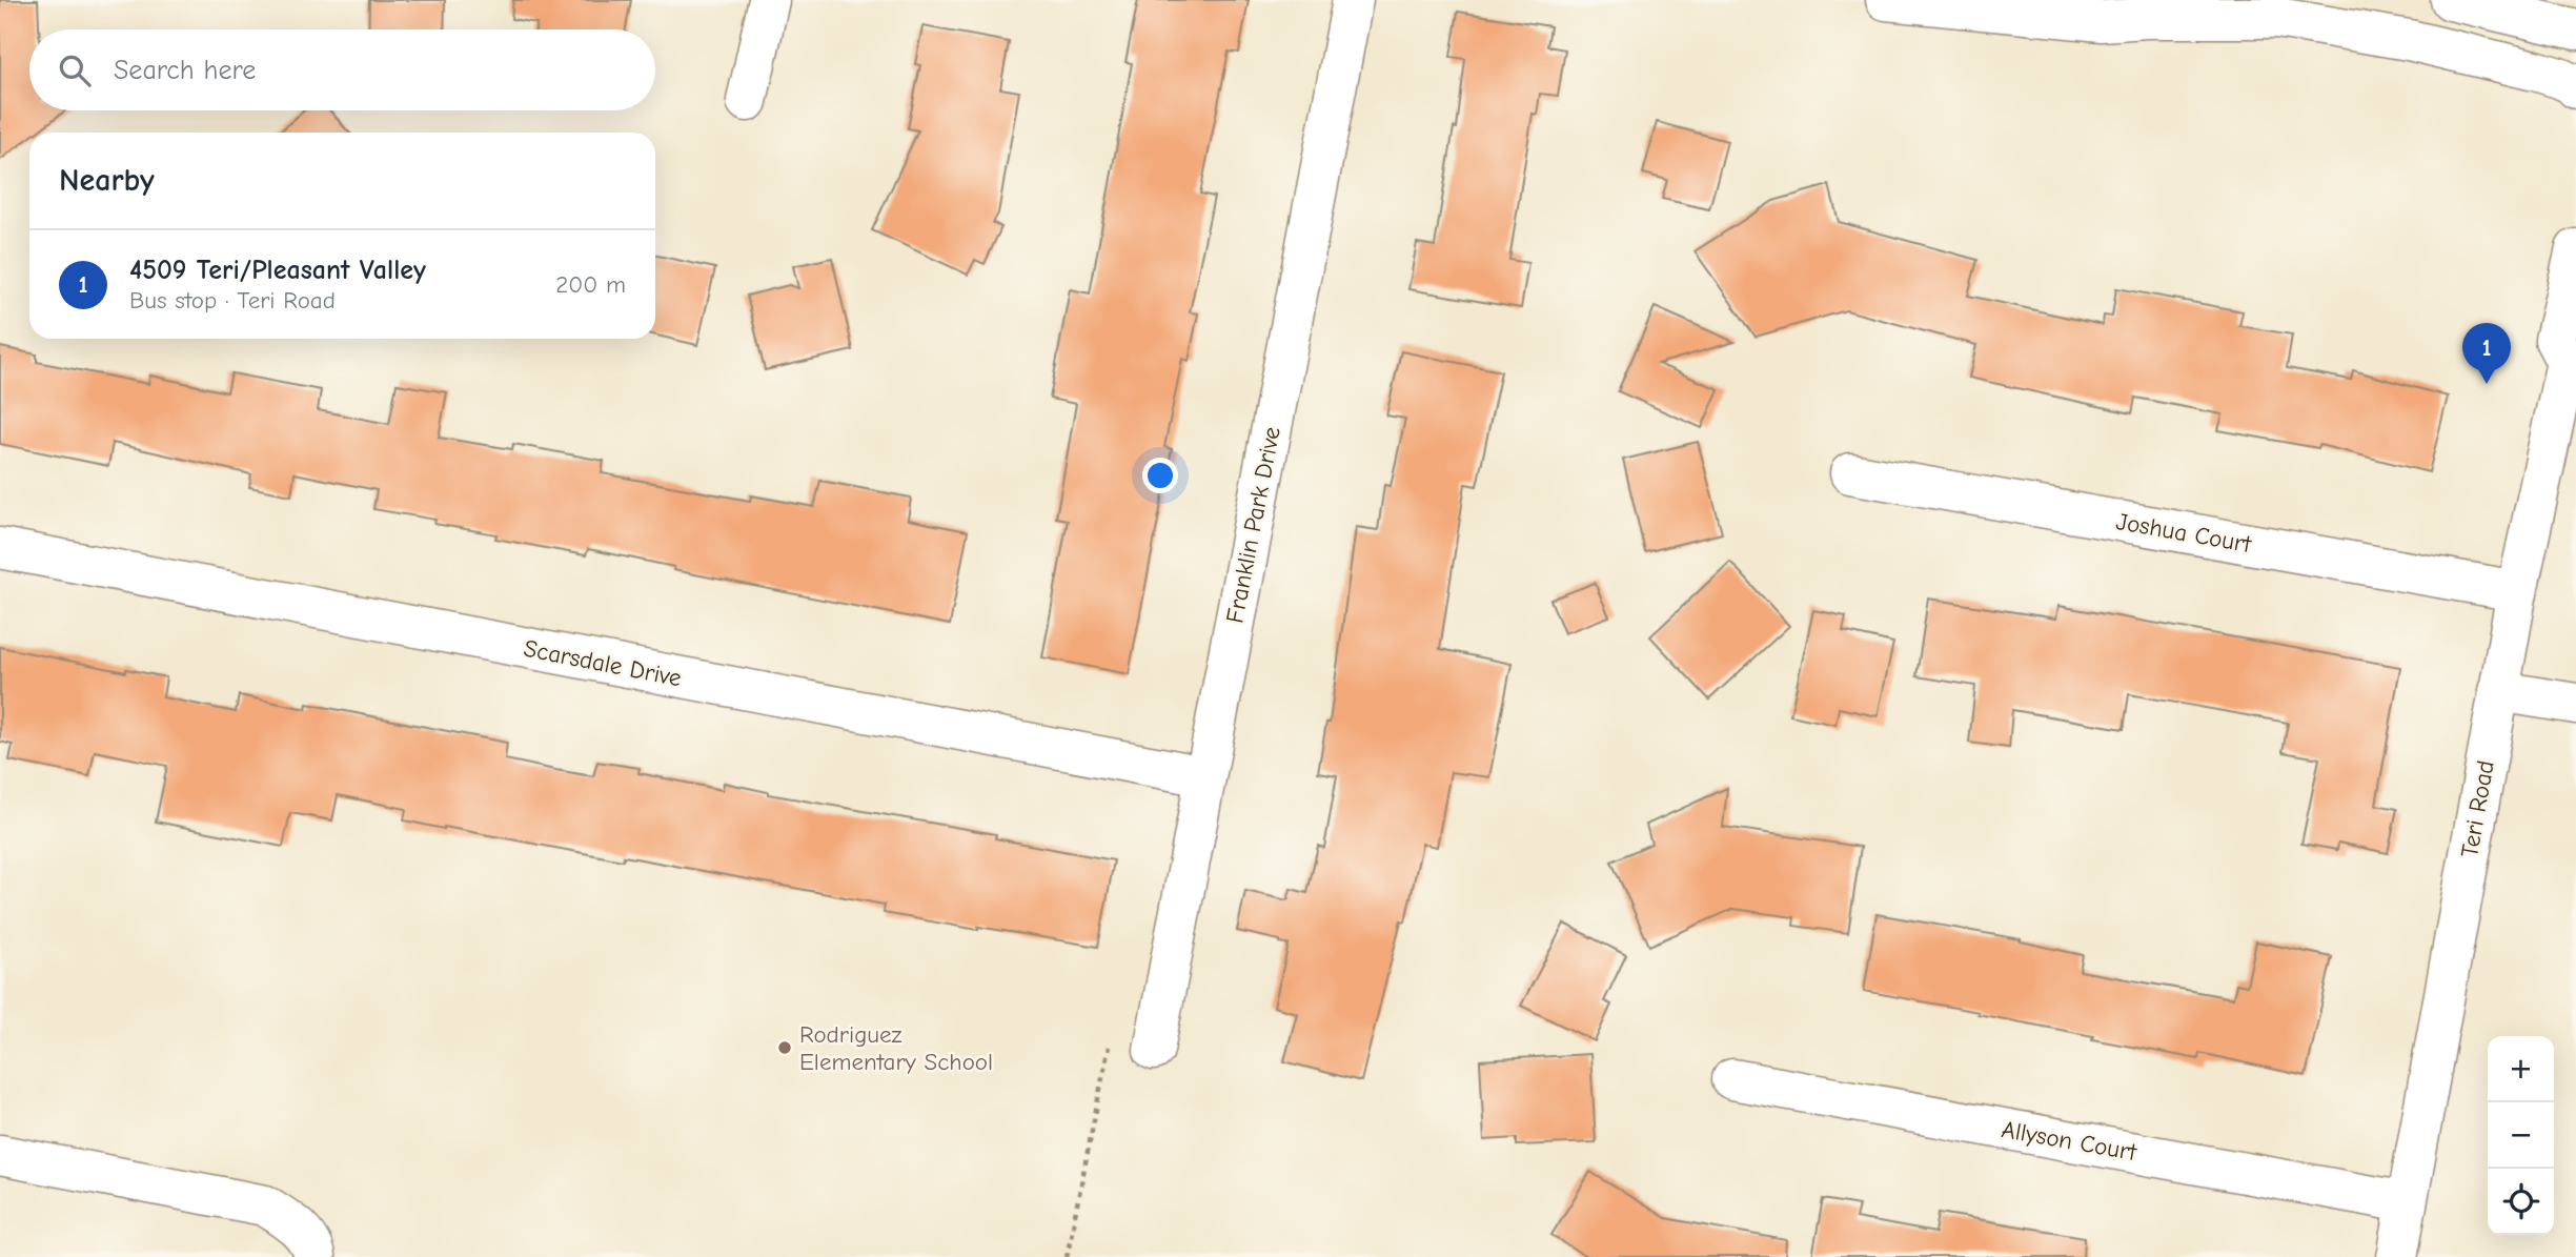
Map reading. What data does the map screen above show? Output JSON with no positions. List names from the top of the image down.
{
  "streets": {
    "street": [
      "Franklin Park Drive",
      "Joshua Court",
      "Scarsdale Drive",
      "Teri Road",
      "Allyson Court"
    ]
  },
  "crossings": [
    ["Franklin Park Drive", "Scarsdale Drive"],
    ["Joshua Court", "Teri Road"],
    ["Teri Road", "Allyson Court"]
  ],
  "places": ["Rodriguez Elementary School"],
  "page": {
    "search": "Search here",
    "heading": "Nearby",
    "list": [
      {
        "mark": "1",
        "name": "4509 Teri/Pleasant Valley",
        "note": "Bus stop · Teri Road",
        "value": "200 m"
      }
    ],
    "pins": "1",
    "map_buttons": ["+", "−"]
  }
}
